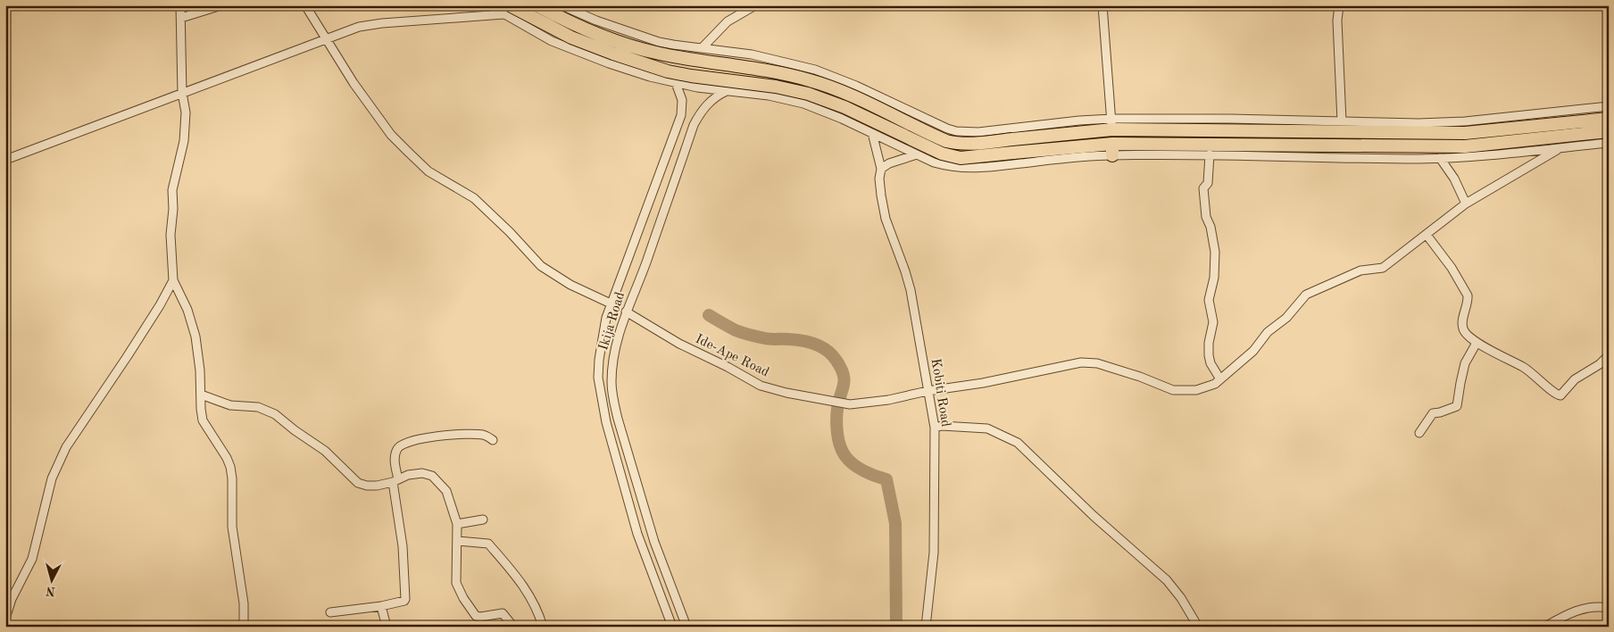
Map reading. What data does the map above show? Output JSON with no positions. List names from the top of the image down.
{
  "streets": {
    "street": ["Ikija Road", "Ide-Ape Road", "Kobiti Road"]
  },
  "crossings": [
    ["Ikija Road", "Ide-Ape Road"],
    ["Ide-Ape Road", "Kobiti Road"]
  ],
  "north": "bottom"
}
